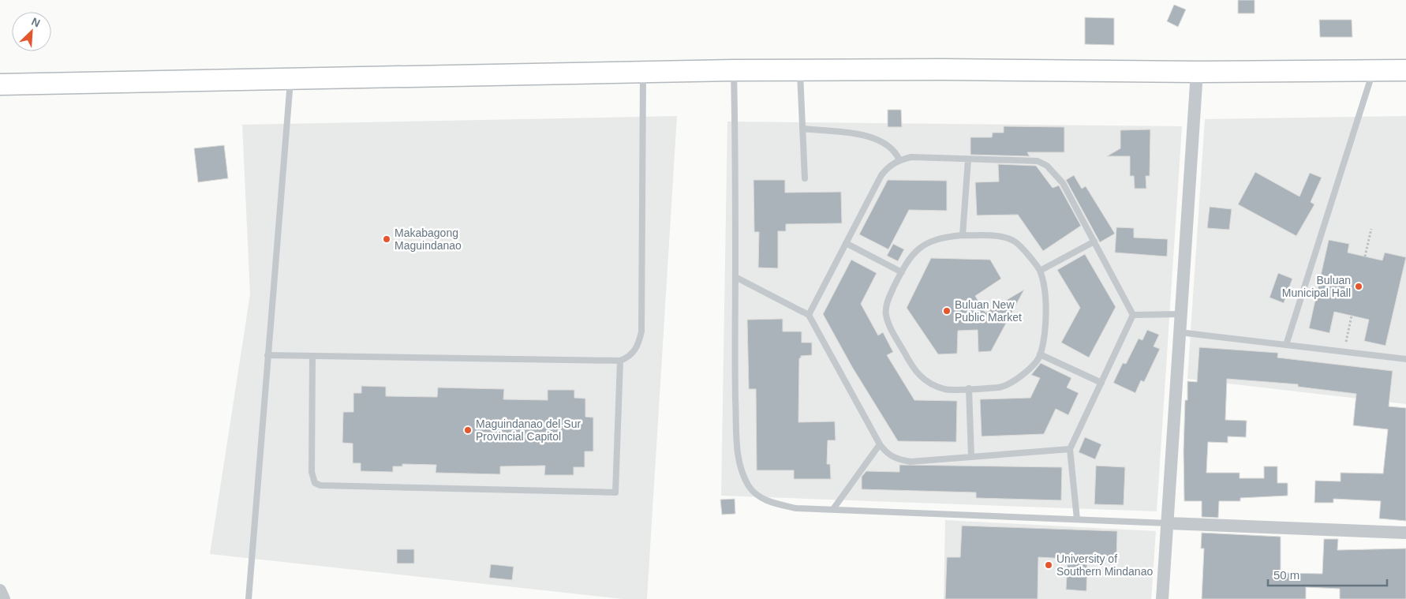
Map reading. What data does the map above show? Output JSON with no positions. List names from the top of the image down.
{
  "places": [
    "Makabagong Maguindanao",
    "Buluan Municipal Hall",
    "Buluan New Public Market",
    "Maguindanao del Sur Provincial Capitol",
    "University of Southern Mindanao"
  ],
  "scale_bar": "50 m",
  "north": "top right"
}
